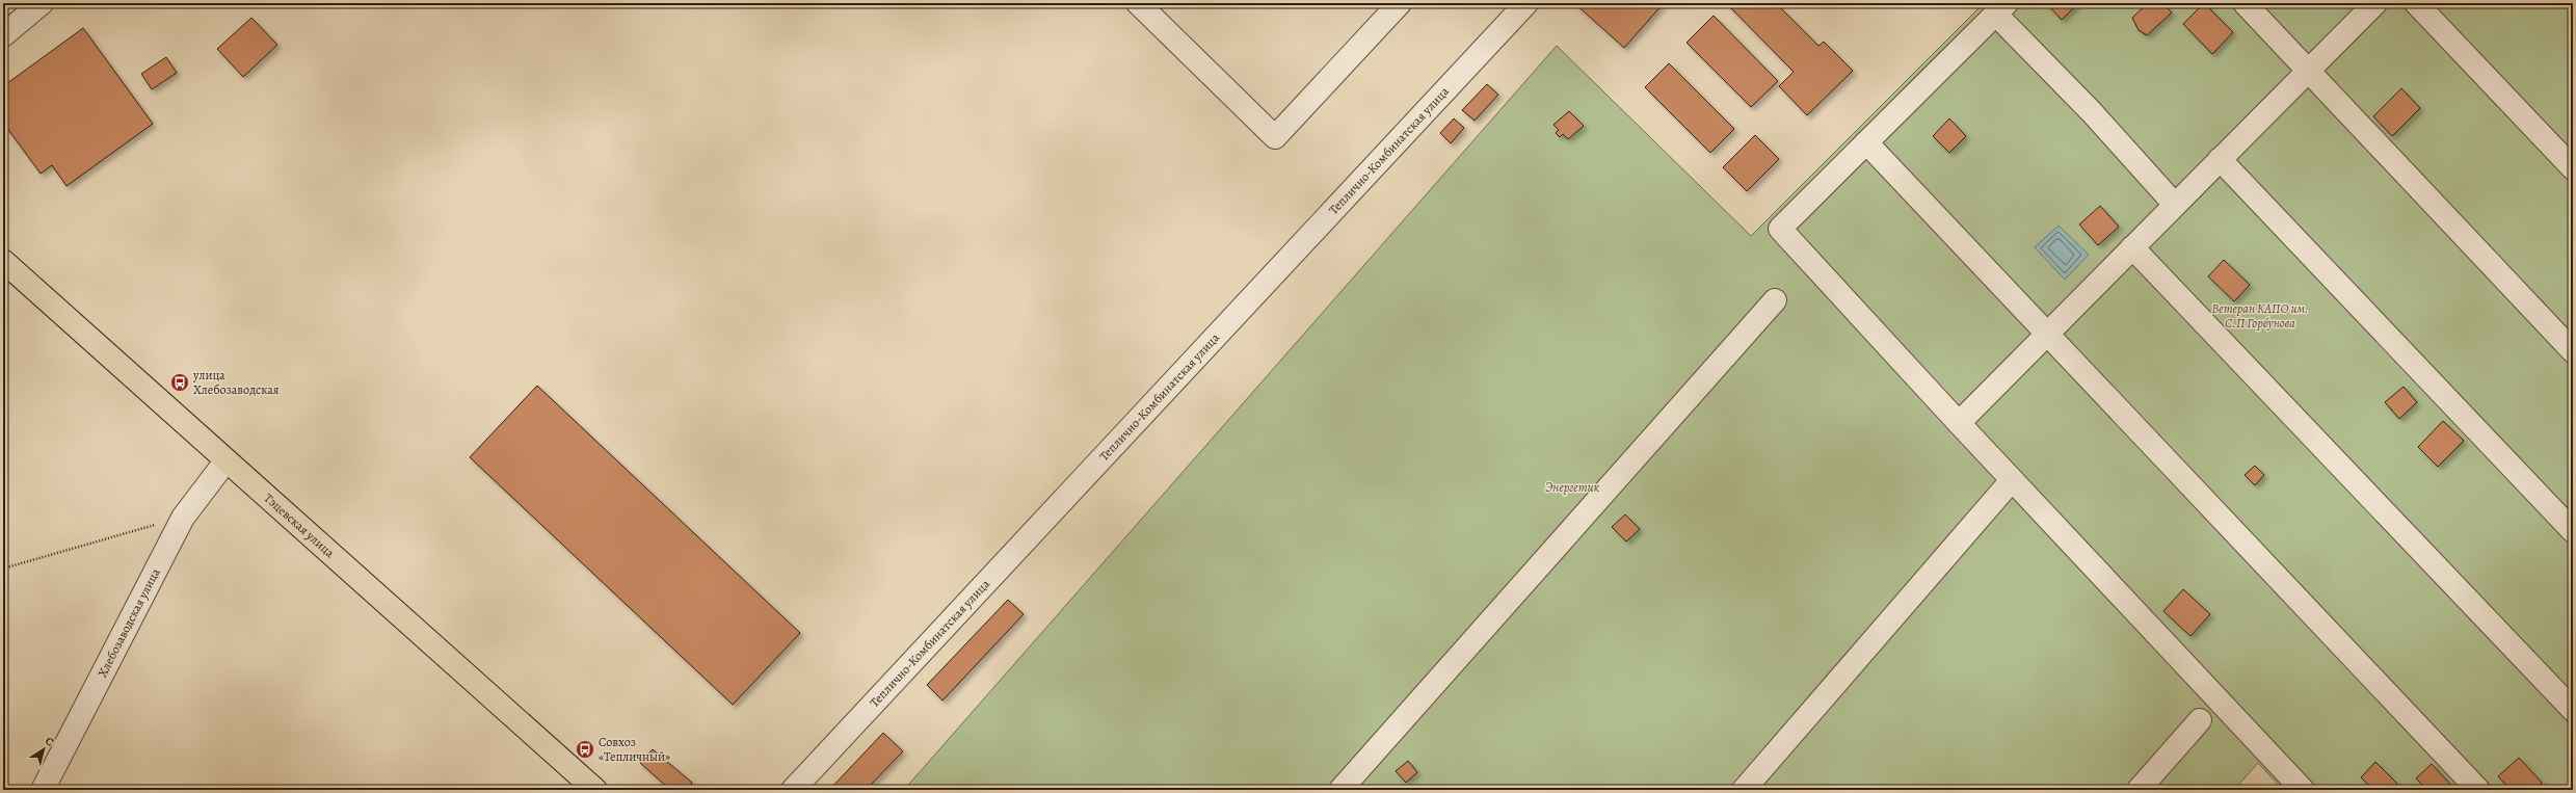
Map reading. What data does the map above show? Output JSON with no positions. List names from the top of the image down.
{
  "streets": {
    "main road": ["Тэцевская улица"],
    "street": ["Теплично-Комбинатская улица", "Хлебозаводская улица"]
  },
  "crossings": [
    ["Тэцевская улица", "Хлебозаводская улица"]
  ],
  "parks": ["Ветеран КАПО им. С.П Горбунова", "Энергетик"],
  "places": {
    "bus stop": ["улица Хлебозаводская", "Совхоз «Тепличный»"]
  },
  "north": "top right"
}
